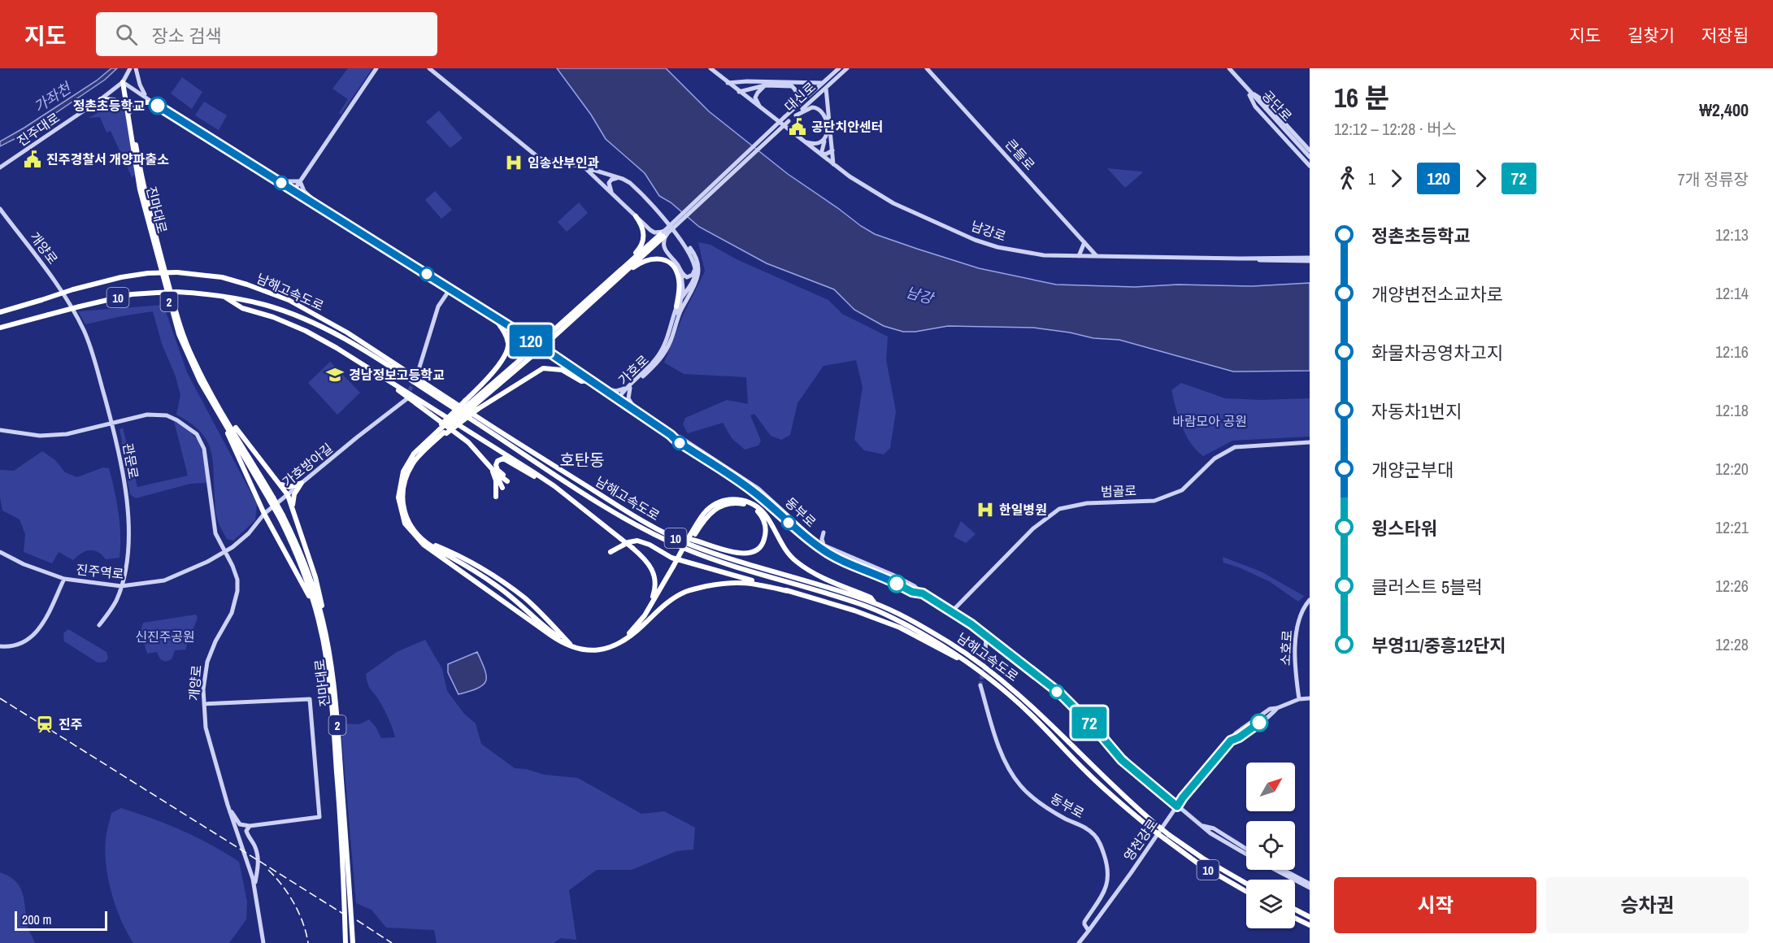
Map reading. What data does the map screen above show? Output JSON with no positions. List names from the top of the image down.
{
  "streets": {
    "highway": [
      "진마대로",
      "남해고속도로",
      "10",
      "2"
    ],
    "street": [
      "대신로",
      "공단로",
      "진주대로",
      "큰들로",
      "남강로",
      "개양로",
      "가호로",
      "관문로",
      "가호방아길",
      "범골로",
      "동부로",
      "진주역로",
      "소호로",
      "영천강로"
    ]
  },
  "crossings": [
    ["진주대로", "진마대로"],
    ["진주대로", "동부로"],
    ["큰들로", "남강로"],
    ["진마대로", "2"],
    ["진마대로", "동부로"],
    ["개양로", "관문로"],
    ["개양로", "가호방아길"],
    ["개양로", "진주역로"],
    ["가호로", "동부로"],
    ["관문로", "진주역로"],
    ["가호방아길", "진주역로"],
    ["범골로", "동부로"],
    ["동부로", "영천강로"],
    ["소호로", "영천강로"]
  ],
  "districts": ["호탄동"],
  "water": ["가좌천", "남강"],
  "parks": ["바람모아 공원", "신진주공원"],
  "places": {
    "other": ["정촌초등학교"],
    "public building": ["공단치안센터", "진주경찰서 개양파출소"],
    "hospital": ["임송산부인과", "한일병원"],
    "school or university": ["경남정보고등학교"],
    "station": ["진주"]
  },
  "lines": ["bus line 120", "bus line 72"],
  "scale_bar": "200 m",
  "north": "top right",
  "page": {
    "header": "지도",
    "search": "장소 검색",
    "nav": ["지도", "길찾기", "저장됨"],
    "on_map": ["120", "72"],
    "heading": ["16 분", "12:12 – 12:28 · 버스", "₩2,400"],
    "legs": [
      "1",
      "120",
      "72",
      "7개 정류장"
    ],
    "list": [
      {
        "name": "정촌초등학교",
        "value": "12:13"
      },
      {
        "name": "개양변전소교차로",
        "value": "12:14"
      },
      {
        "name": "화물차공영차고지",
        "value": "12:16"
      },
      {
        "name": "자동차1번지",
        "value": "12:18"
      },
      {
        "name": "개양군부대",
        "value": "12:20"
      },
      {
        "name": "윙스타워",
        "value": "12:21"
      },
      {
        "name": "클러스트 5블럭",
        "value": "12:26"
      },
      {
        "name": "부영11/중흥12단지",
        "value": "12:28"
      }
    ],
    "buttons": ["시작", "승차권"],
    "scale": "200 m"
  }
}
